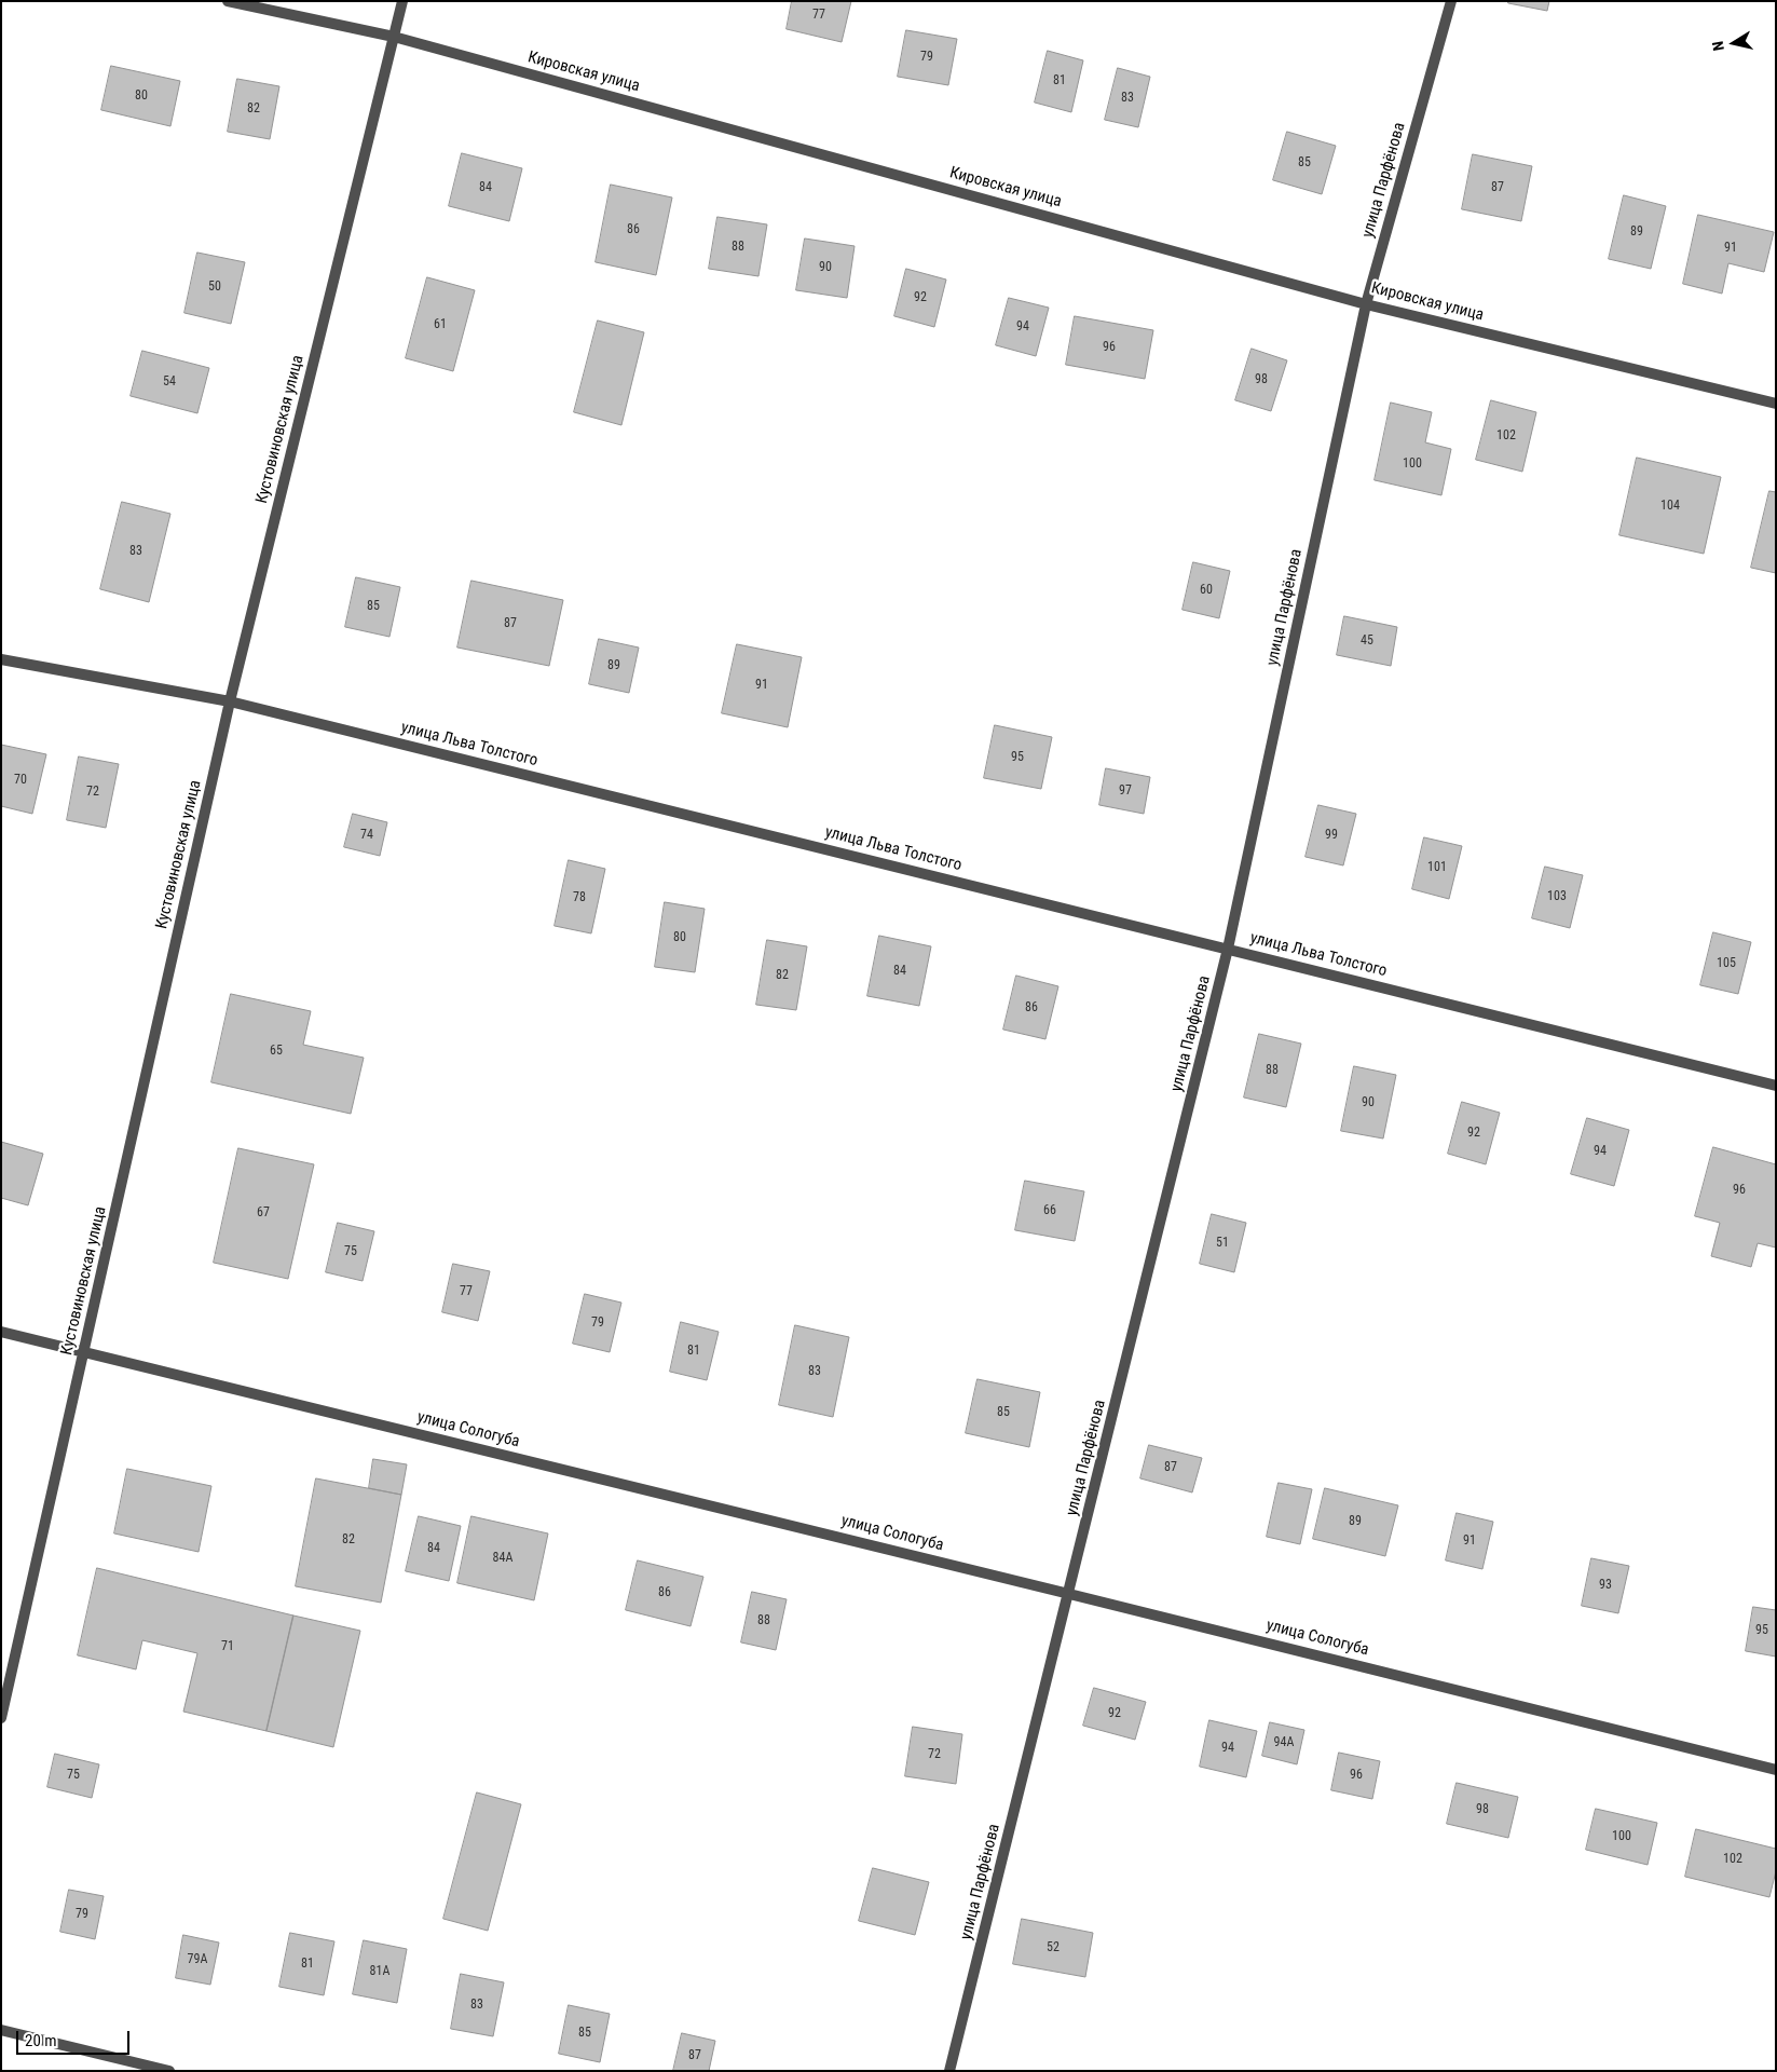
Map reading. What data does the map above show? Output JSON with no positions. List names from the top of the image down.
{
  "streets": {
    "street": [
      "Кировская улица",
      "улица Парфёнова",
      "Кустовиновская улица",
      "улица Льва Толстого",
      "улица Сологуба"
    ]
  },
  "crossings": [
    ["Кировская улица", "улица Парфёнова"],
    ["Кировская улица", "Кустовиновская улица"],
    ["улица Парфёнова", "улица Льва Толстого"],
    ["улица Парфёнова", "улица Сологуба"],
    ["Кустовиновская улица", "улица Льва Толстого"],
    ["Кустовиновская улица", "улица Сологуба"]
  ],
  "house_numbers": [
    "77",
    "79",
    "81",
    "80",
    "83",
    "82",
    "85",
    "84",
    "87",
    "86",
    "89",
    "88",
    "91",
    "90",
    "50",
    "92",
    "61",
    "94",
    "96",
    "98",
    "54",
    "102",
    "100",
    "104",
    "83",
    "60",
    "85",
    "87",
    "45",
    "89",
    "91",
    "95",
    "70",
    "97",
    "72",
    "74",
    "99",
    "101",
    "103",
    "78",
    "80",
    "105",
    "84",
    "82",
    "86",
    "65",
    "88",
    "90",
    "92",
    "94",
    "96",
    "66",
    "67",
    "51",
    "75",
    "77",
    "79",
    "81",
    "83",
    "85",
    "87",
    "89",
    "82",
    "91",
    "84",
    "84А",
    "93",
    "86",
    "88",
    "95",
    "71",
    "92",
    "94А",
    "94",
    "72",
    "75",
    "96",
    "98",
    "100",
    "102",
    "79",
    "52",
    "79А",
    "81",
    "81А",
    "83",
    "85",
    "87"
  ],
  "scale_bar": "20 m",
  "north": "left"
}
